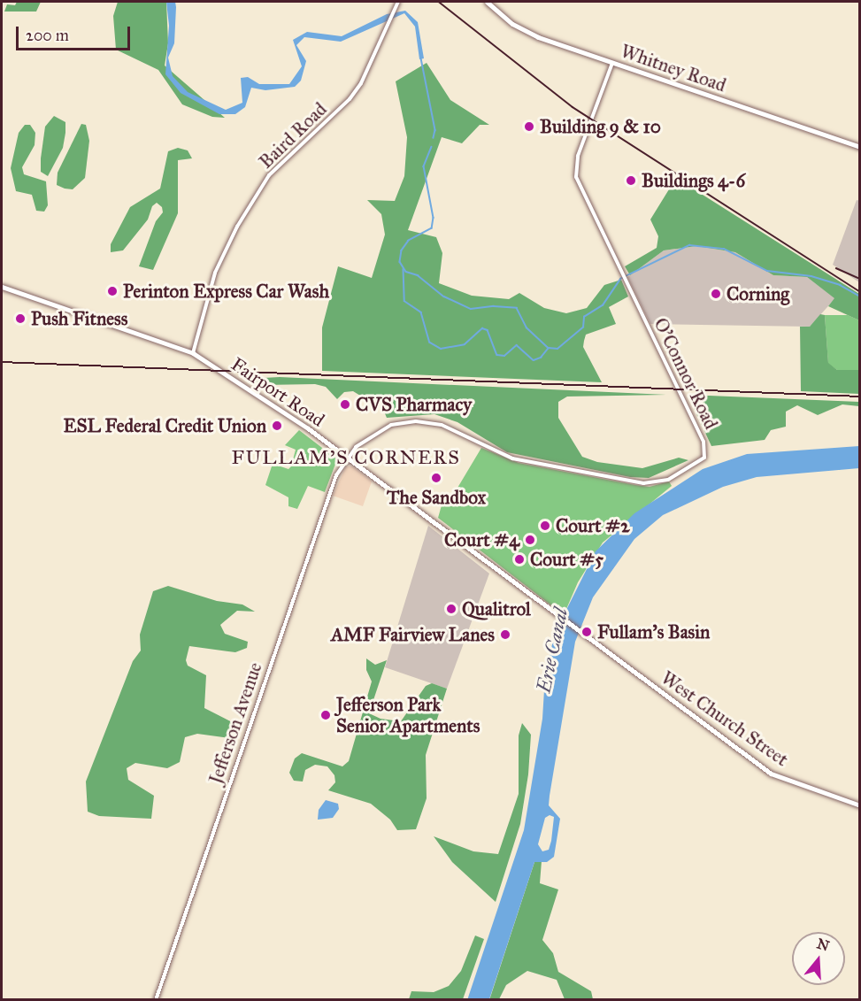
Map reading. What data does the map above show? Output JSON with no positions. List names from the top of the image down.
{
  "streets": {
    "main road": ["Whitney Road", "Fairport Road", "West Church Street"],
    "street": ["Baird Road", "O'Connor Road", "Jefferson Avenue"]
  },
  "crossings": [
    ["Whitney Road", "O'Connor Road"],
    ["Baird Road", "Fairport Road"],
    ["O'Connor Road", "Fairport Road"],
    ["O'Connor Road", "Jefferson Avenue"],
    ["Fairport Road", "West Church Street"],
    ["Fairport Road", "Jefferson Avenue"]
  ],
  "districts": ["FULLAM'S CORNERS"],
  "water": ["Erie Canal"],
  "places": [
    "Building 9 & 10",
    "Buildings 4-6",
    "Perinton Express Car Wash",
    "Corning",
    "Push Fitness",
    "CVS Pharmacy",
    "ESL Federal Credit Union",
    "The Sandbox",
    "Court #2",
    "Court #4",
    "Court #5",
    "Qualitrol",
    "Fullam's Basin",
    "AMF Fairview Lanes",
    "Jefferson Park Senior Apartments"
  ],
  "scale_bar": "200 m",
  "north": "top"
}
